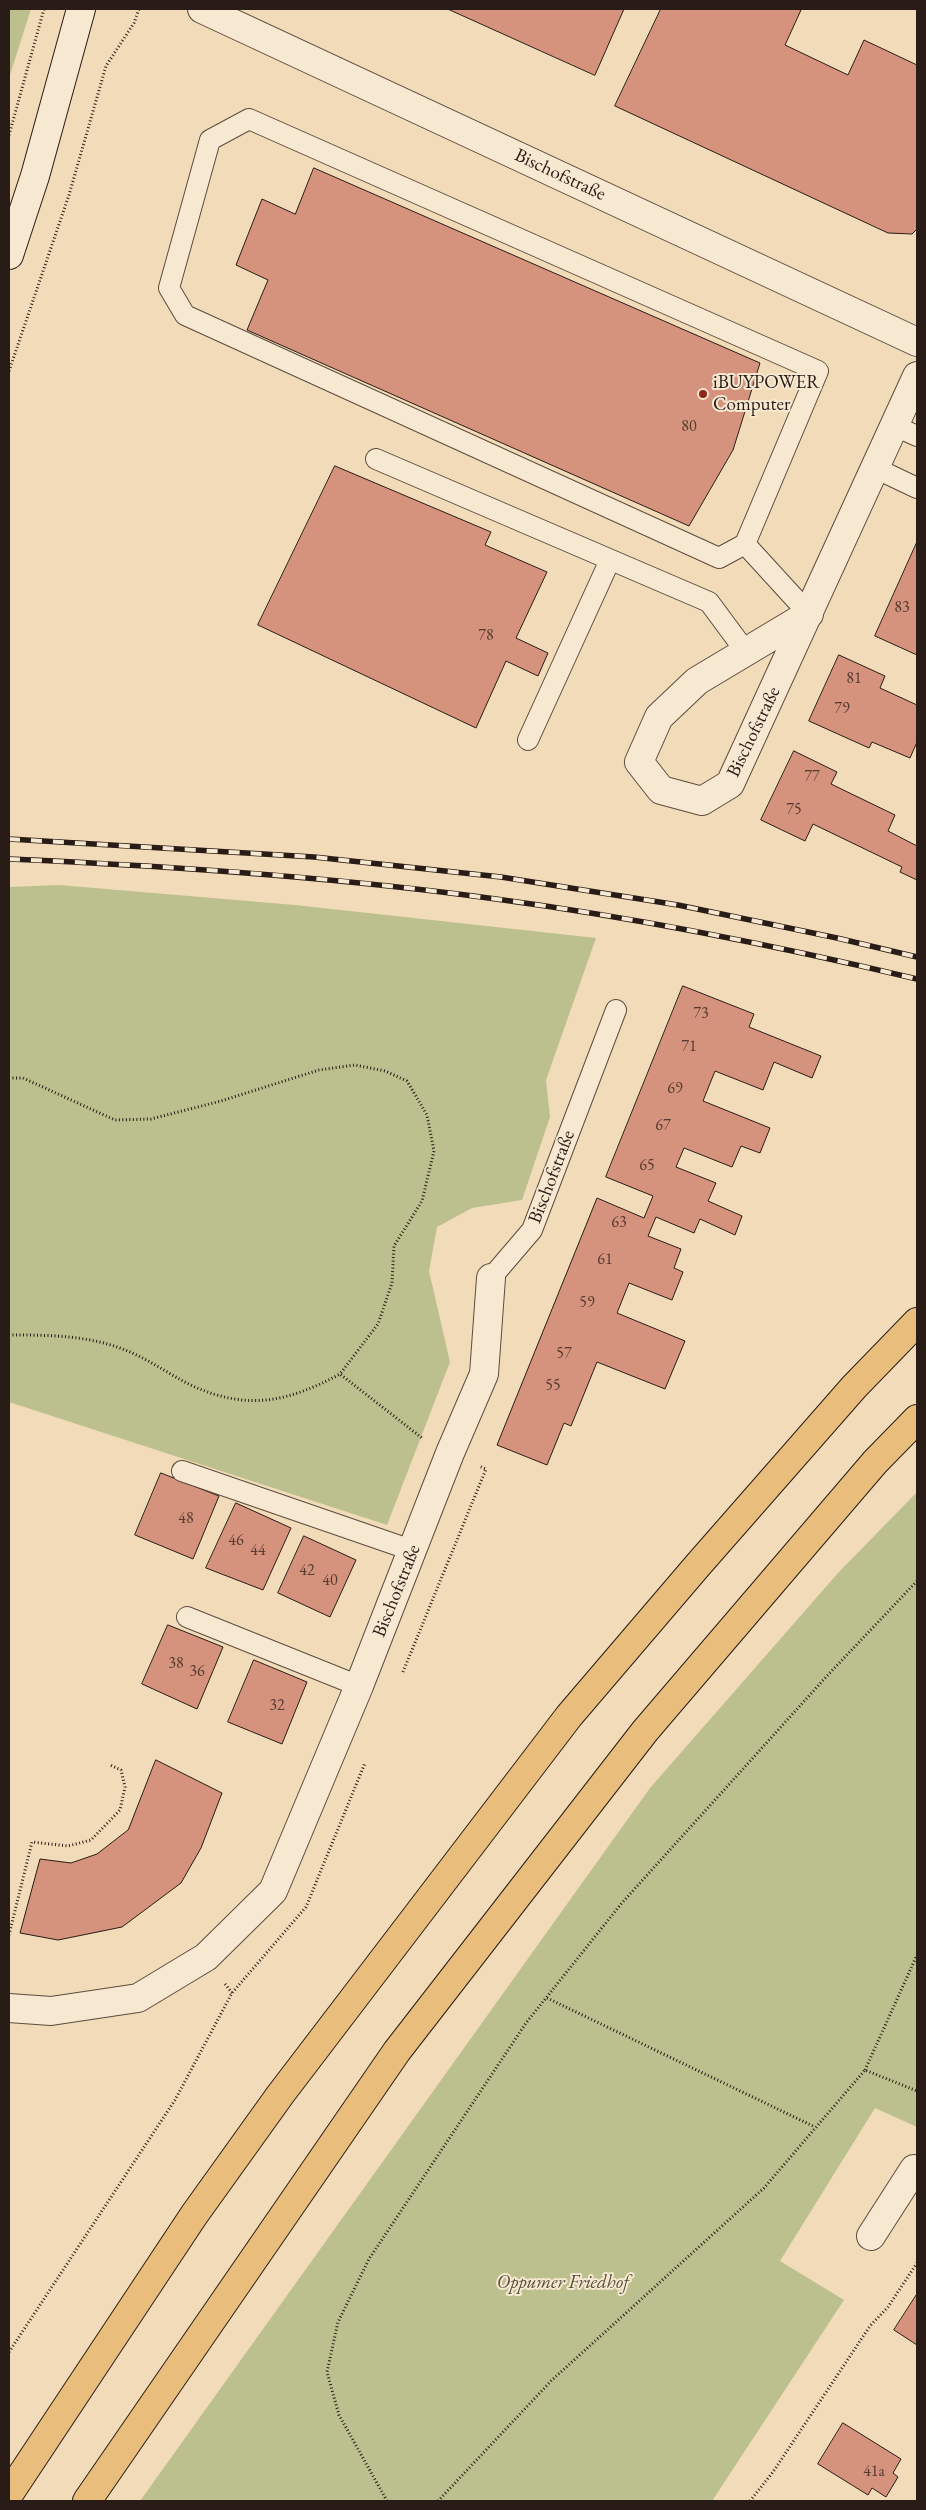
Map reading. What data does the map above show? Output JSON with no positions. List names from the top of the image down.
{
  "streets": {
    "street": ["Bischofstraße"]
  },
  "parks": ["Oppumer Friedhof"],
  "places": ["iBUYPOWER Computer"],
  "house_numbers": [
    "80",
    "83",
    "78",
    "81",
    "79",
    "77",
    "75",
    "73",
    "71",
    "69",
    "67",
    "65",
    "63",
    "61",
    "59",
    "57",
    "55",
    "48",
    "46",
    "44",
    "42",
    "40",
    "38",
    "36",
    "32",
    "41a"
  ]
}
